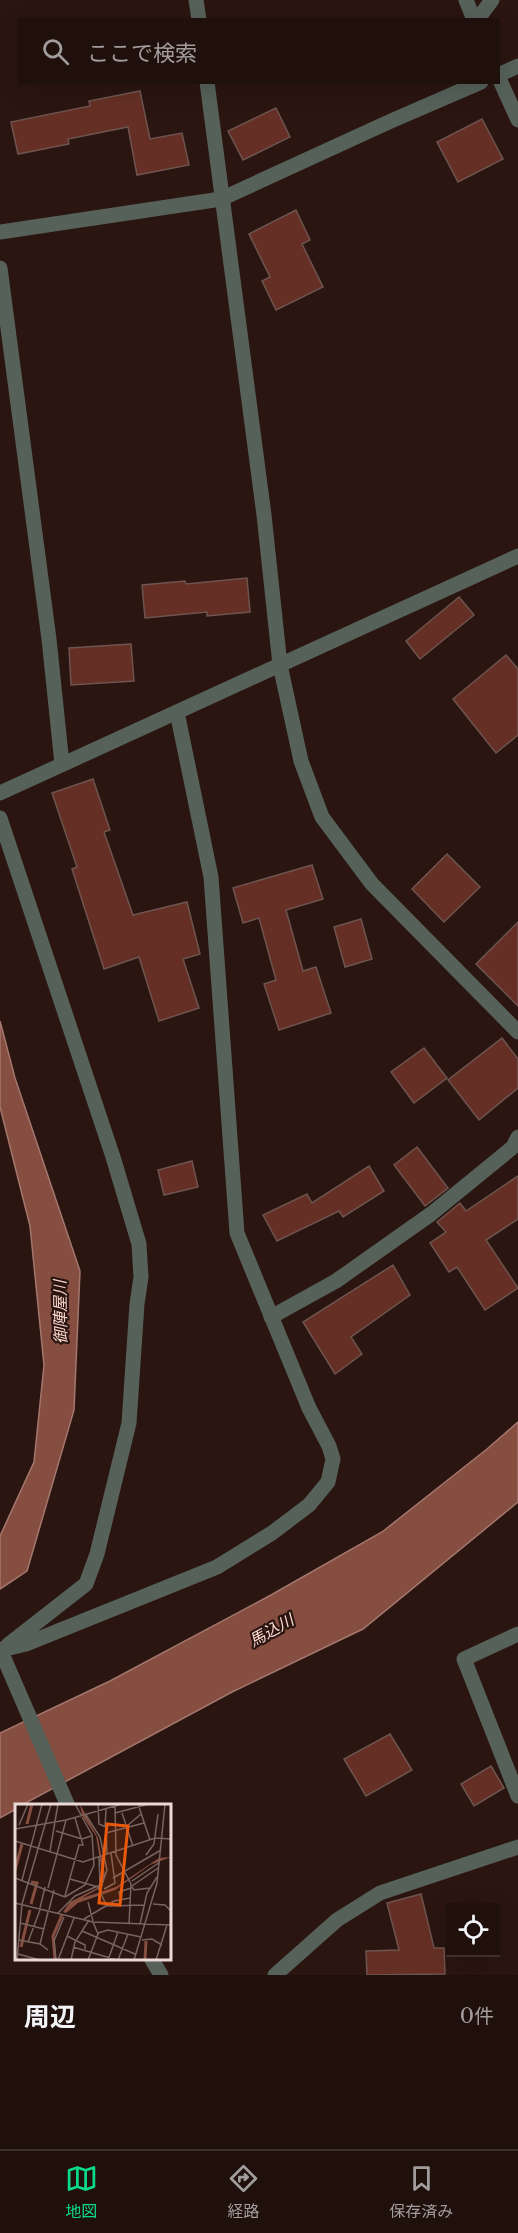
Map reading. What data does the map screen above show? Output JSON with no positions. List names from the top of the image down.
{
  "water": ["御陣屋川", "馬込川"],
  "page": {
    "search": "ここで検索",
    "heading": ["周辺", "0件"],
    "nav": ["地図", "経路", "保存済み"]
  }
}
